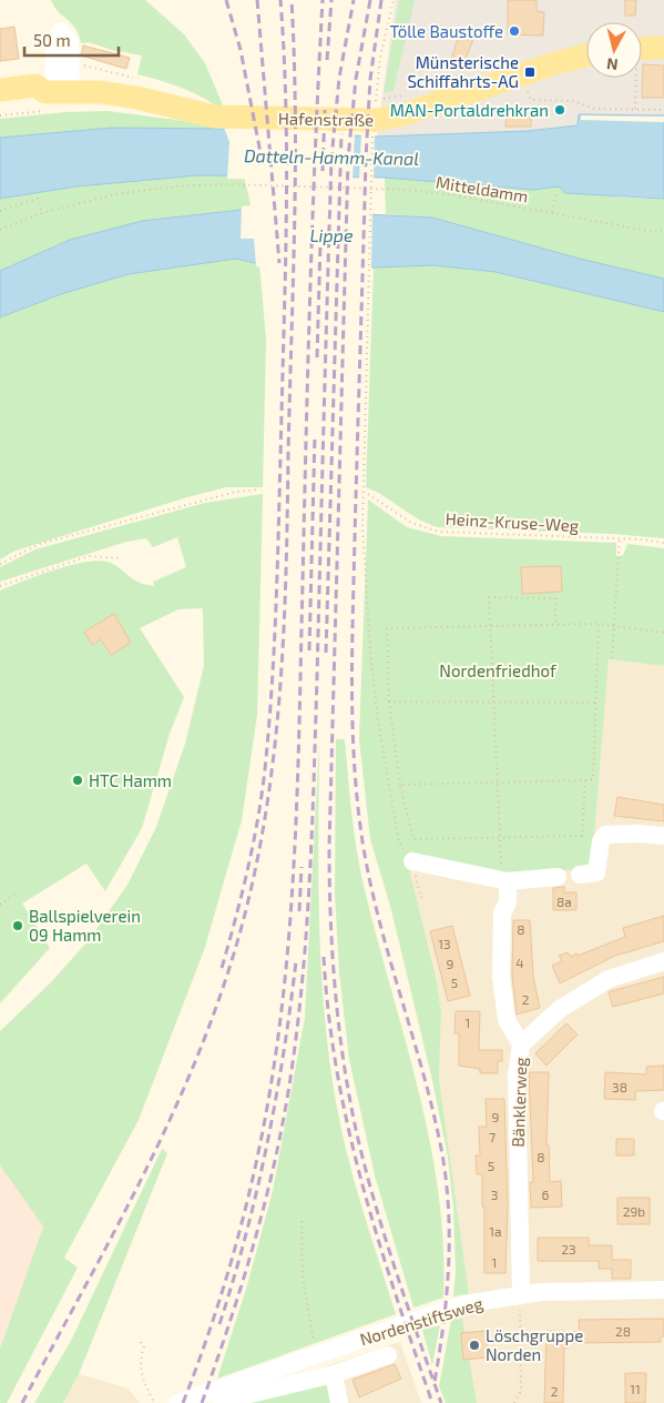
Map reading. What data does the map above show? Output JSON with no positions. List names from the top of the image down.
{
  "streets": {
    "main road": ["Hafenstraße"],
    "street": ["Bänklerweg", "Nordenstiftsweg"],
    "path": ["Mitteldamm", "Heinz-Kruse-Weg"]
  },
  "crossings": [
    ["Bänklerweg", "Nordenstiftsweg"]
  ],
  "water": ["Datteln-Hamm-Kanal", "Lippe"],
  "parks": ["Nordenfriedhof"],
  "places": {
    "other": [
      "Tölle Baustoffe",
      "MAN-Portaldrehkran",
      "HTC Hamm",
      "Ballspielverein 09 Hamm",
      "Löschgruppe Norden"
    ],
    "transit": ["Münsterische Schiffahrts-AG"]
  },
  "house_numbers": [
    "8a",
    "8",
    "13",
    "4",
    "9",
    "5",
    "2",
    "1",
    "38",
    "9",
    "7",
    "8",
    "5",
    "3",
    "6",
    "29b",
    "1a",
    "23",
    "1",
    "28",
    "11",
    "2"
  ],
  "scale_bar": "50 m",
  "north": "bottom"
}
